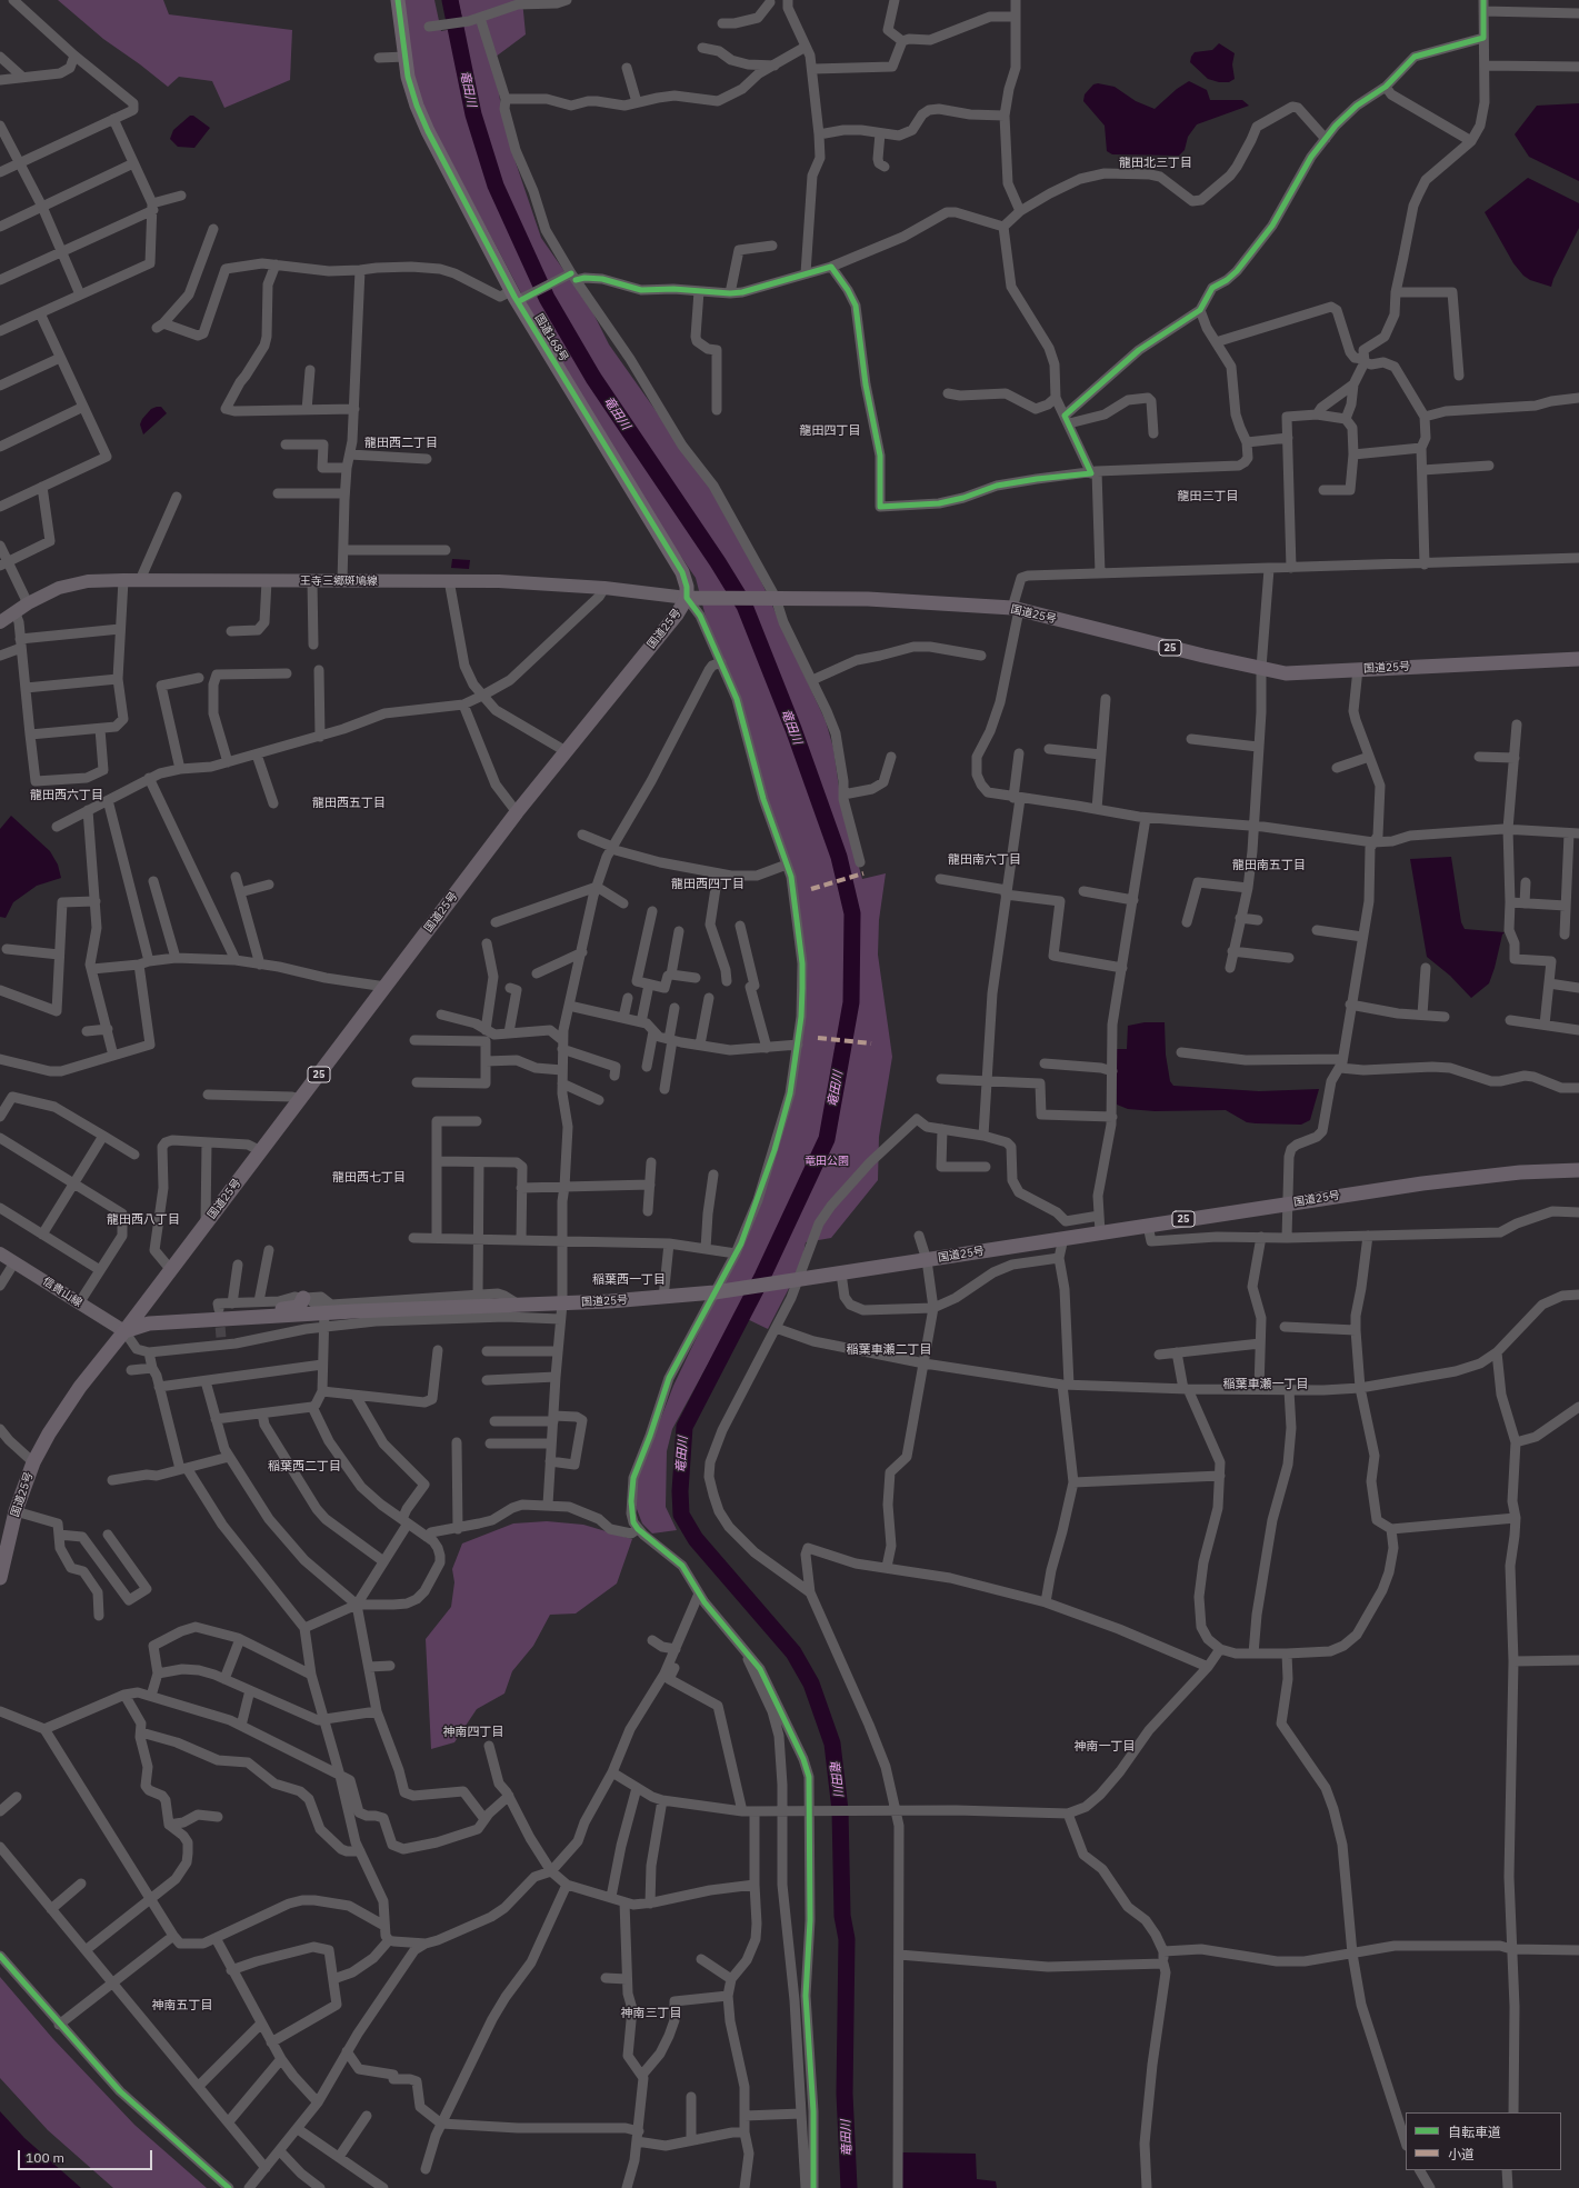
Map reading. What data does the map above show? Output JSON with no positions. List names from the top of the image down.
{
  "streets": {
    "highway": ["国道168号", "国道25号", "25"],
    "main road": ["王寺三郷斑鳩線", "信貴山線"]
  },
  "crossings": [
    ["国道168号", "王寺三郷斑鳩線"],
    ["国道168号", "国道25号"],
    ["王寺三郷斑鳩線", "国道25号"],
    ["国道25号", "信貴山線"]
  ],
  "districts": [
    "龍田北三丁目",
    "龍田四丁目",
    "龍田西二丁目",
    "龍田三丁目",
    "龍田西六丁目",
    "龍田西五丁目",
    "龍田南六丁目",
    "龍田南五丁目",
    "龍田西四丁目",
    "龍田西七丁目",
    "龍田西八丁目",
    "稲葉西一丁目",
    "稲葉車瀬二丁目",
    "稲葉車瀬一丁目",
    "稲葉西二丁目",
    "神南四丁目",
    "神南一丁目",
    "神南五丁目",
    "神南三丁目"
  ],
  "water": ["竜田川"],
  "parks": ["竜田公園"],
  "legend": ["自転車道", "小道"],
  "scale_bar": "100 m"
}
